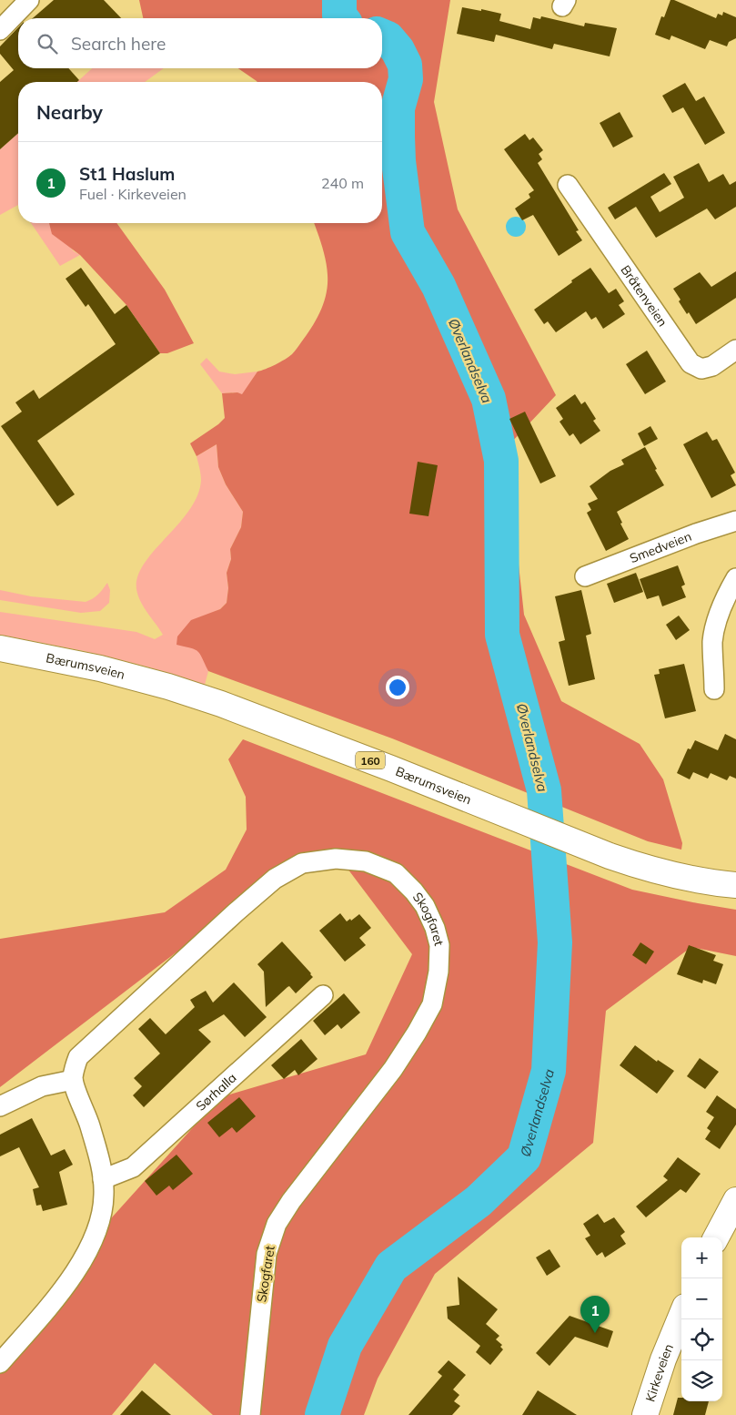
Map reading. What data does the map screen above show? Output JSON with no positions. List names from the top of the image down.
{
  "streets": {
    "main road": ["Bærumsveien", "160", "Kirkeveien"],
    "street": [
      "Bråtenveien",
      "Smedveien",
      "Skogfaret",
      "Sørhalla"
    ]
  },
  "water": ["Øverlandselva"],
  "page": {
    "search": "Search here",
    "heading": "Nearby",
    "list": [
      {
        "mark": "1",
        "name": "St1 Haslum",
        "note": "Fuel · Kirkeveien",
        "value": "240 m"
      }
    ],
    "map_buttons": ["+", "−"],
    "pins": "1"
  }
}
